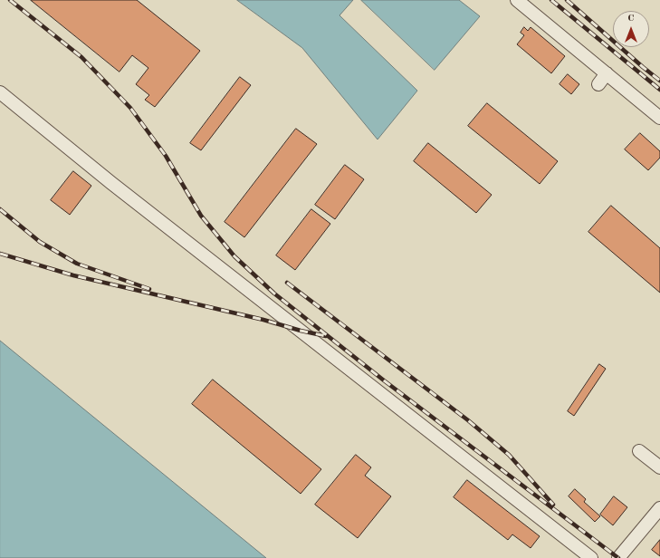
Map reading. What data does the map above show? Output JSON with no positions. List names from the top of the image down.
{
  "north": "top"
}
